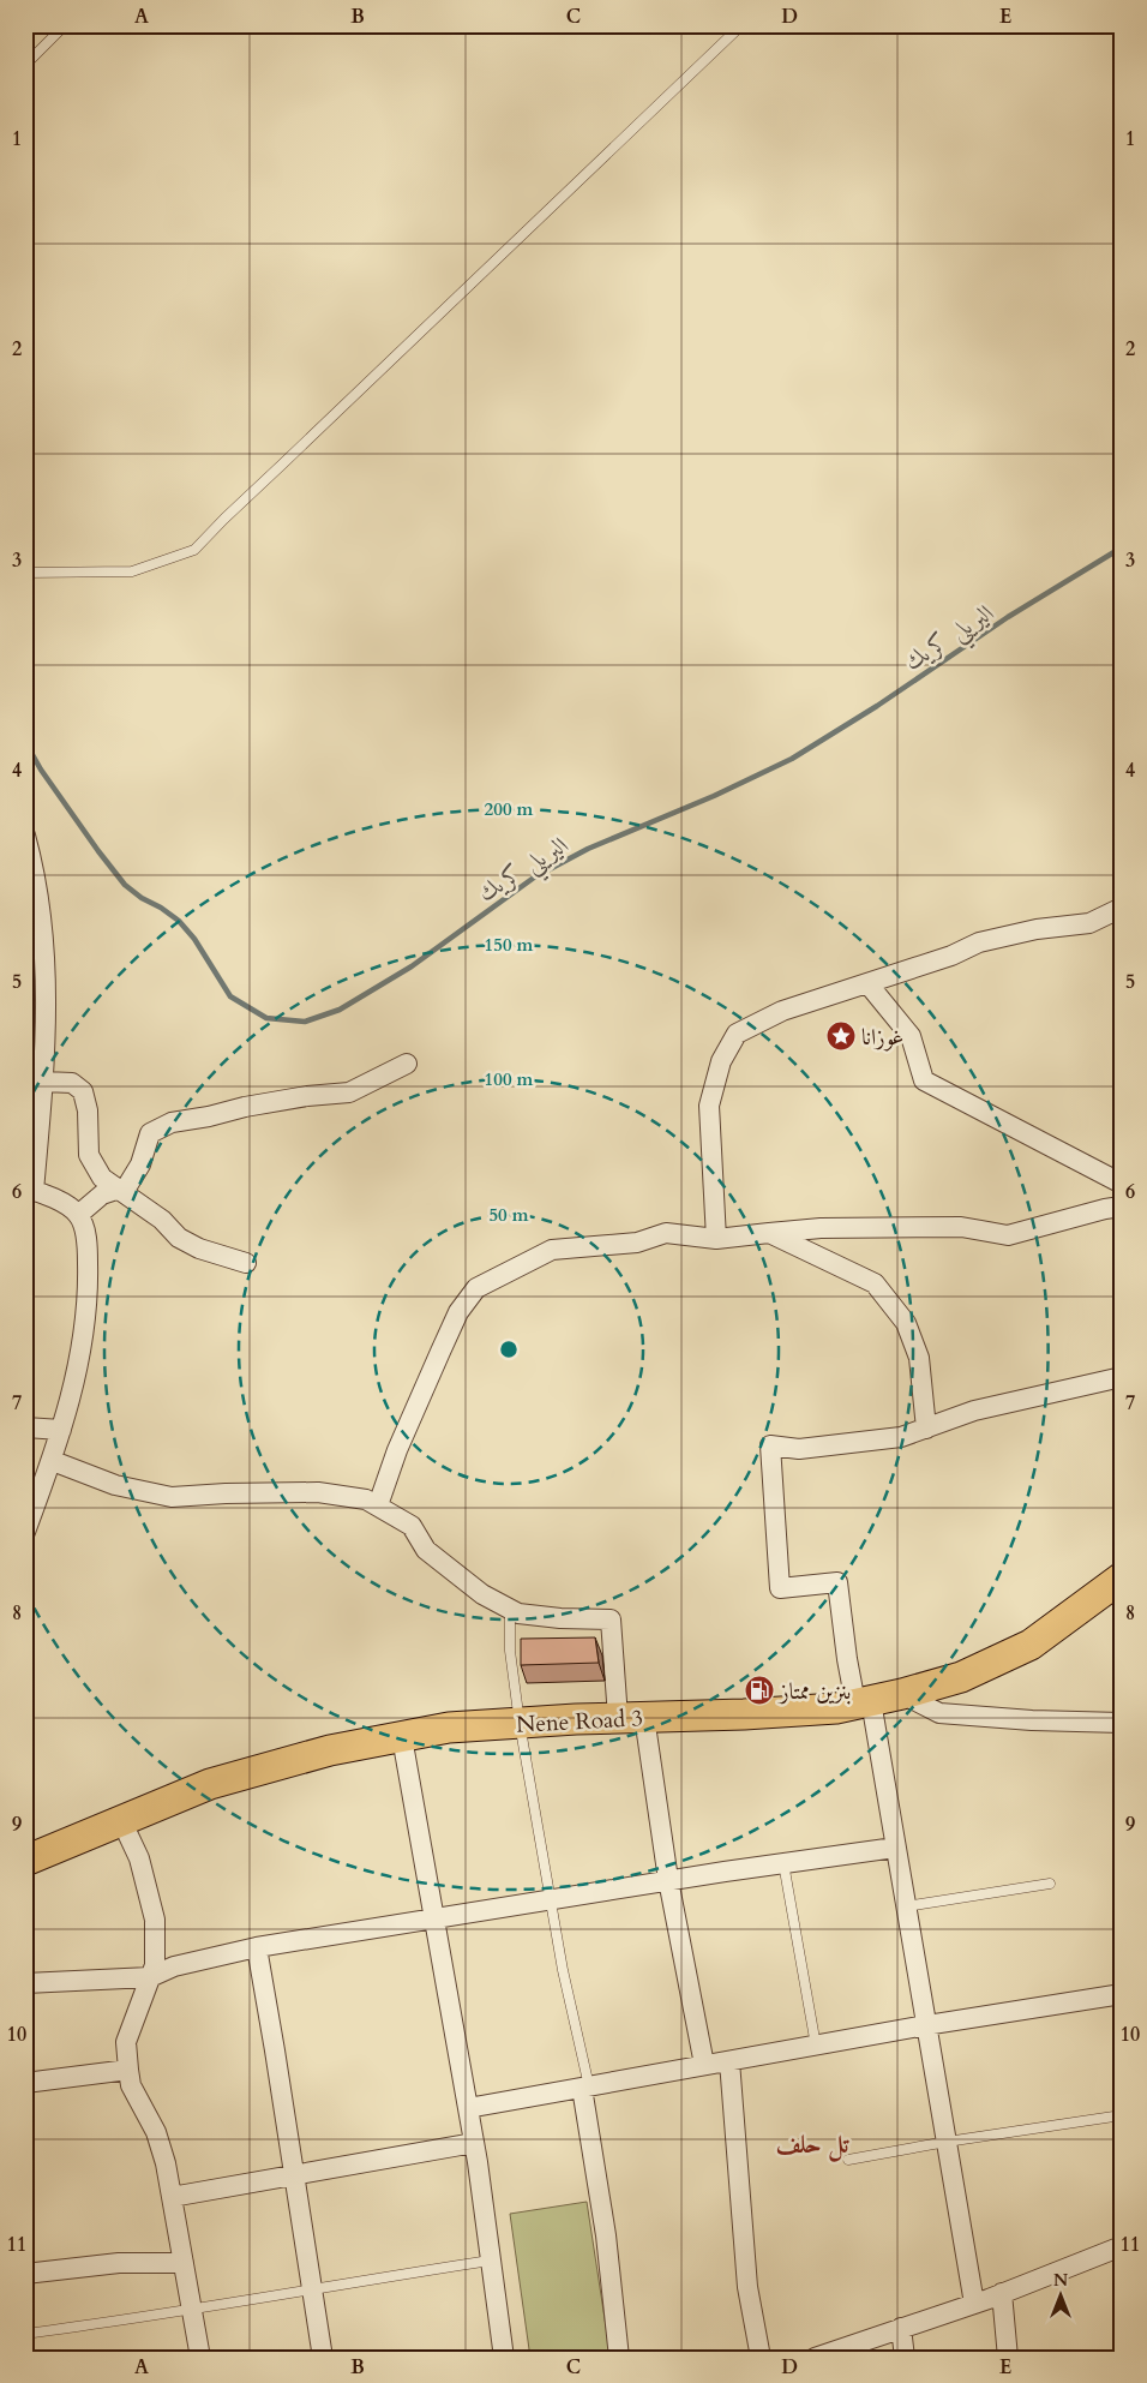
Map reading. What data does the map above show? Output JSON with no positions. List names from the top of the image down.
{
  "streets": {
    "main road": ["Nene Road 3"]
  },
  "districts": ["تل حلف"],
  "water": ["اليريلي كريك"],
  "places": {
    "place": ["غوزانا"],
    "fuel station": ["بنزين ممتاز"]
  },
  "north": "top",
  "grid": {
    "columns": [
      "A",
      "B",
      "C",
      "D",
      "E"
    ],
    "rows": [
      "1",
      "2",
      "3",
      "4",
      "5",
      "6",
      "7",
      "8",
      "9",
      "10",
      "11"
    ]
  },
  "rings": [
    "200 m",
    "150 m",
    "100 m",
    "50 m"
  ]
}
